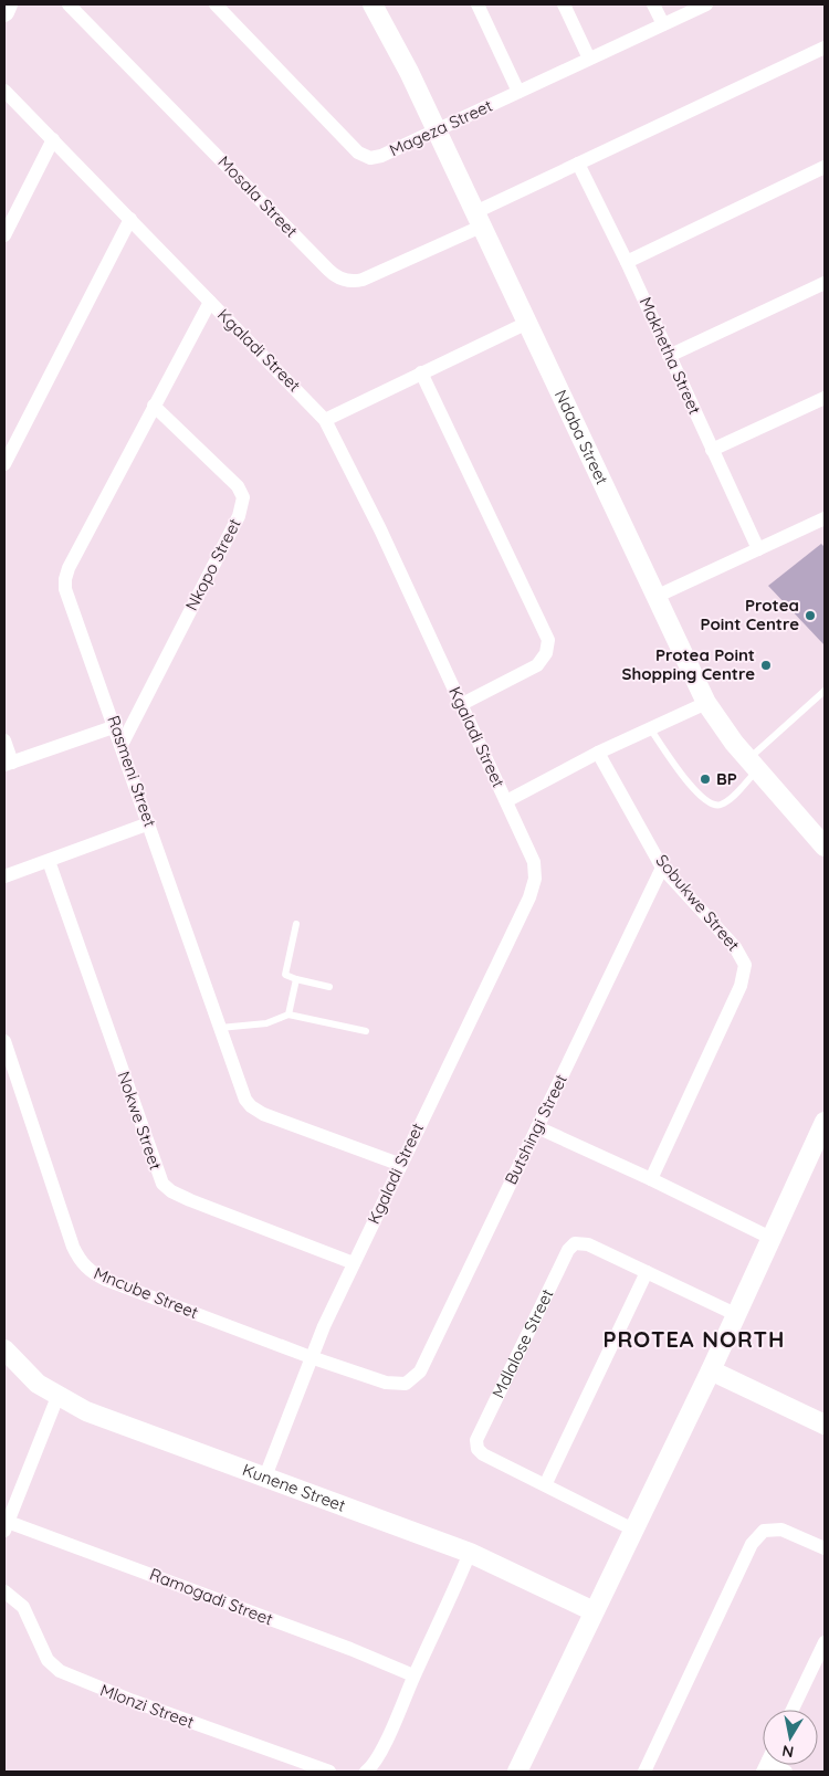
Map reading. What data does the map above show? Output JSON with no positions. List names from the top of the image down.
{
  "streets": {
    "street": [
      "Mageza Street",
      "Mosala Street",
      "Kgaladi Street",
      "Makhetha Street",
      "Ndaba Street",
      "Nkopo Street",
      "Rasmeni Street",
      "Sobukwe Street",
      "Nokwe Street",
      "Butshingi Street",
      "Mncube Street",
      "Mdlalose Street",
      "Kunene Street",
      "Ramogadi Street",
      "Mlonzi Street"
    ]
  },
  "crossings": [
    ["Mageza Street", "Ndaba Street"],
    ["Mosala Street", "Makhetha Street"],
    ["Mosala Street", "Ndaba Street"],
    ["Kgaladi Street", "Rasmeni Street"],
    ["Kgaladi Street", "Nokwe Street"],
    ["Kgaladi Street", "Mncube Street"],
    ["Kgaladi Street", "Kunene Street"],
    ["Nkopo Street", "Rasmeni Street"],
    ["Sobukwe Street", "Butshingi Street"],
    ["Butshingi Street", "Mncube Street"]
  ],
  "districts": ["PROTEA NORTH"],
  "places": ["Protea Point Centre", "Protea Point Shopping Centre", "BP"],
  "north": "bottom"
}
